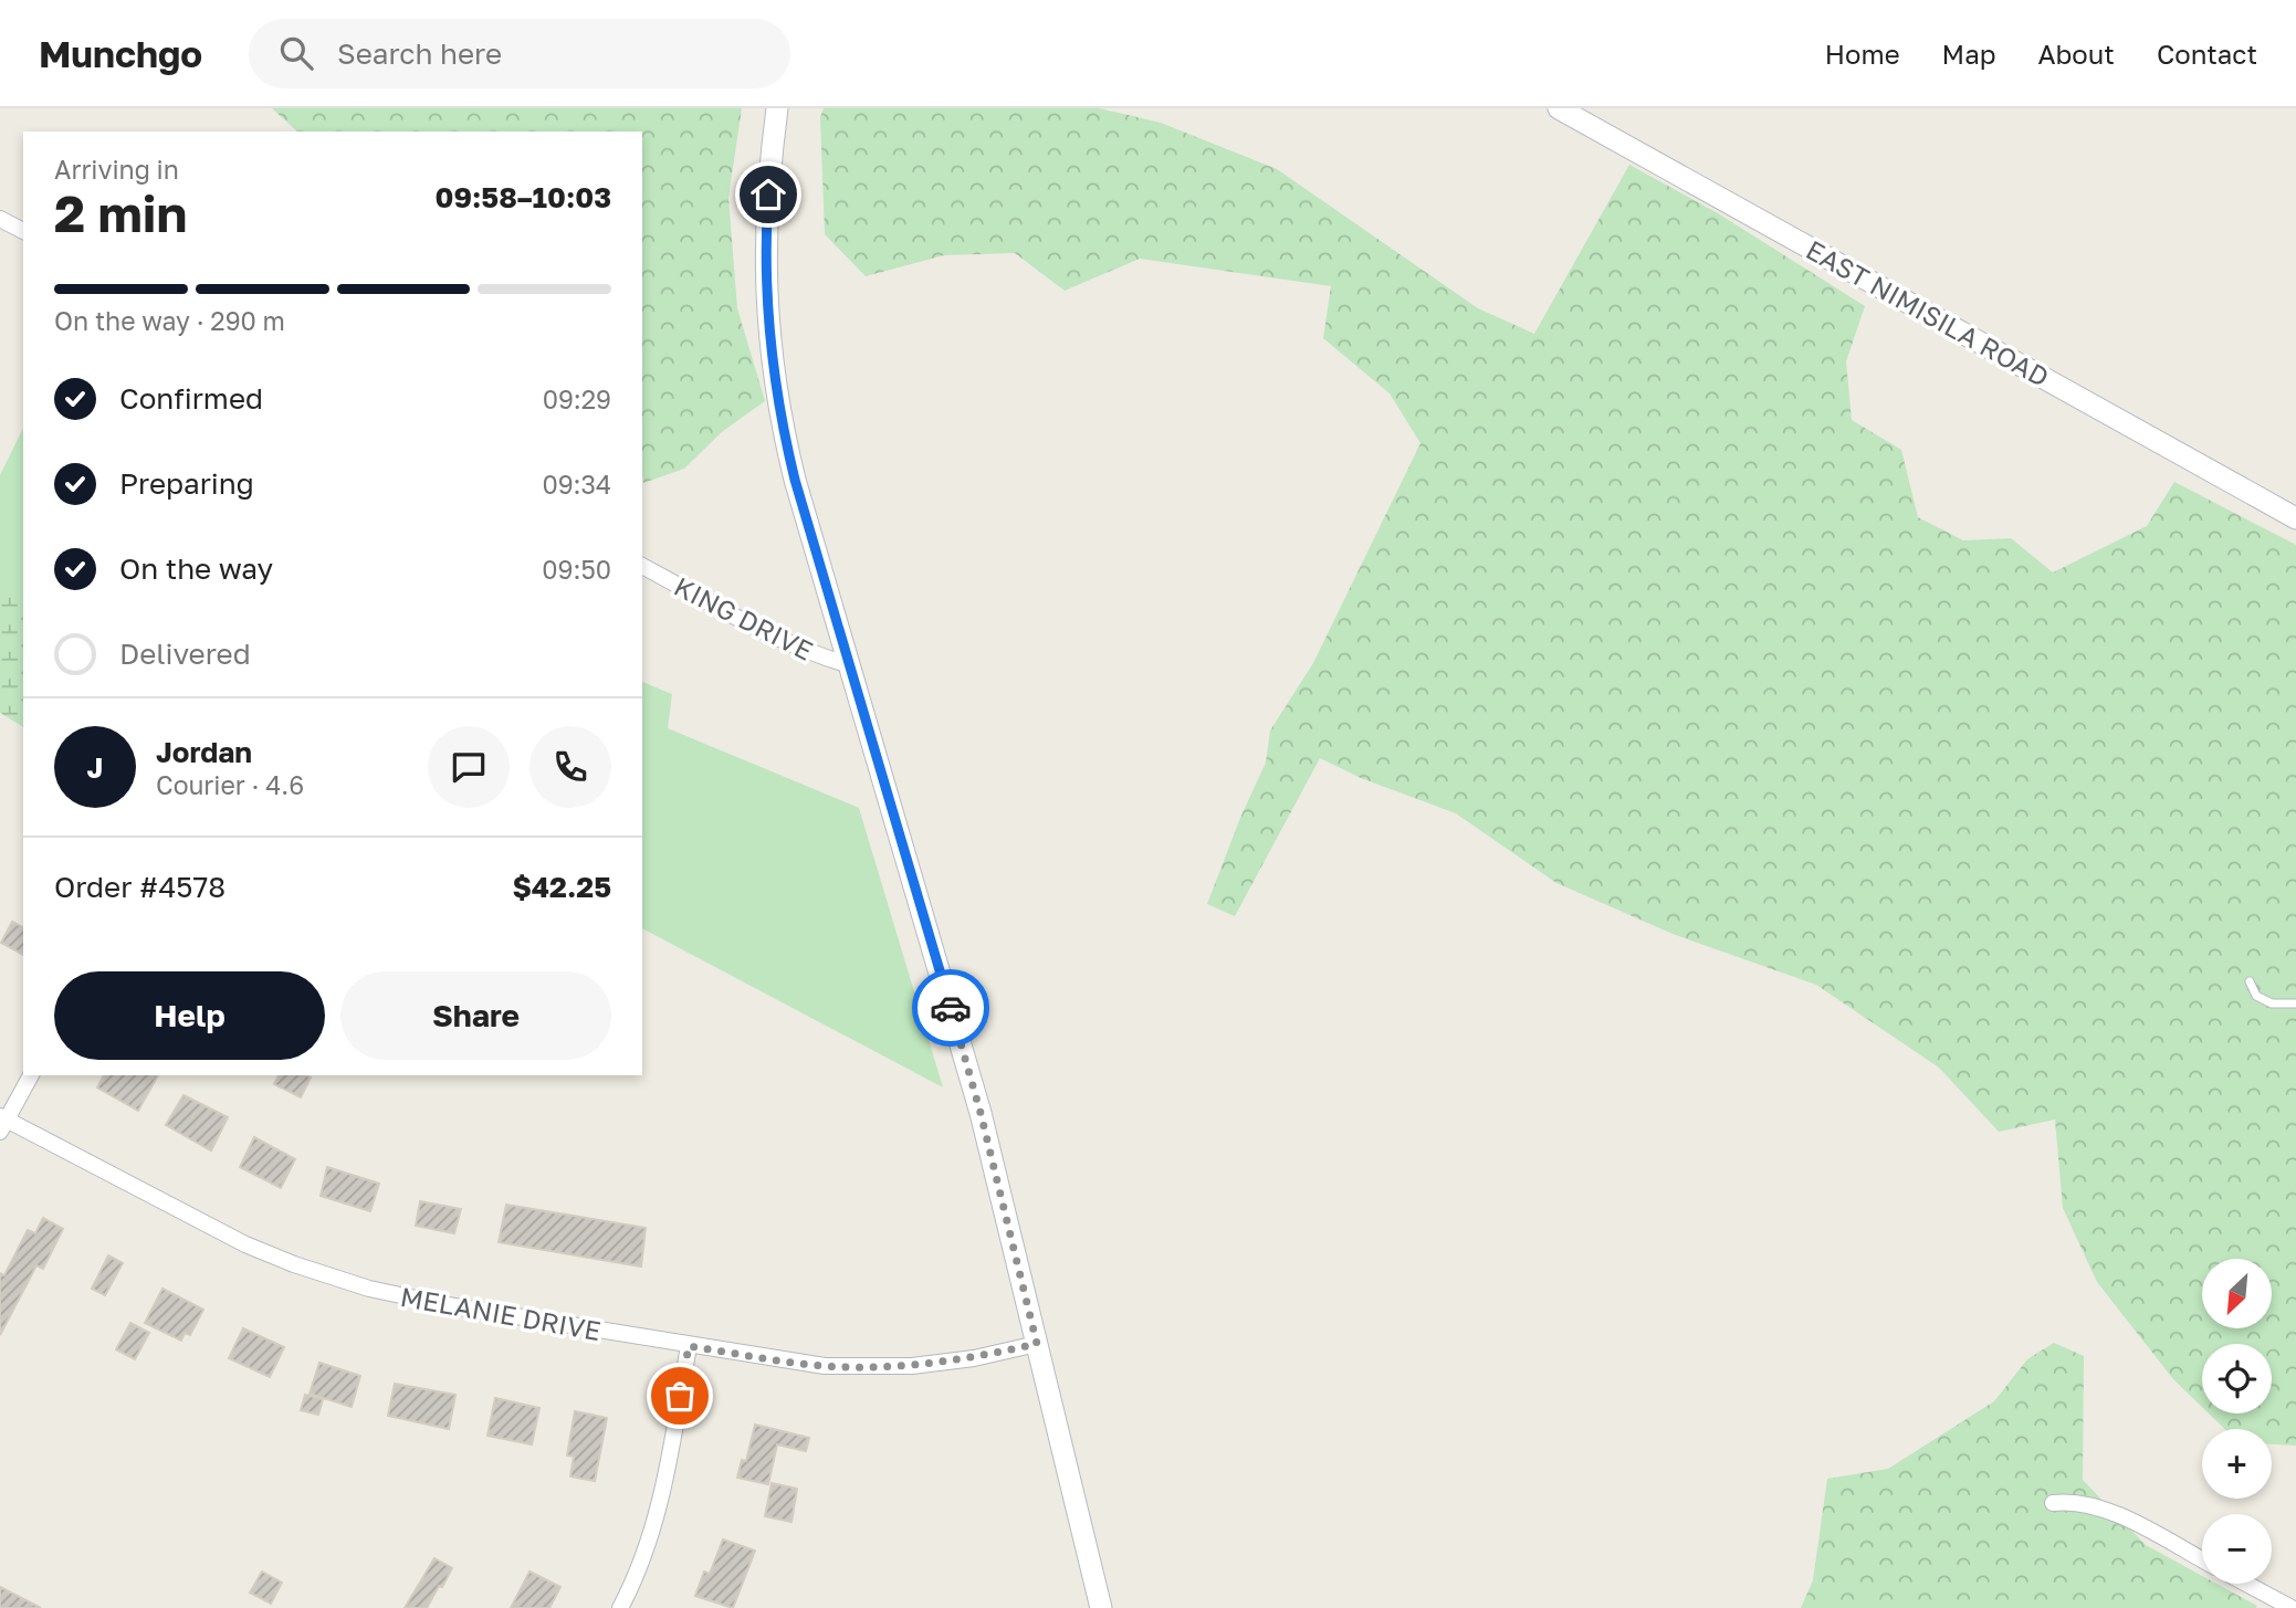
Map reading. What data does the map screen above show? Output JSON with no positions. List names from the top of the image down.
{
  "streets": {
    "main road": ["EAST NIMISILA ROAD"],
    "street": ["KING DRIVE", "MELANIE DRIVE"]
  },
  "north": "bottom left",
  "page": {
    "header": "Munchgo",
    "search": "Search here",
    "nav": [
      "Home",
      "Map",
      "About",
      "Contact"
    ],
    "heading": ["2 min", "Arriving in", "09:58–10:03"],
    "panel": [
      "Jordan",
      "Courier · 4.6",
      "Order #4578",
      "$42.25"
    ],
    "bar": "On the way · 290 m",
    "list": [
      ["Confirmed", "09:29"],
      ["Preparing", "09:34"],
      ["On the way", "09:50"],
      "Delivered"
    ],
    "round": "J",
    "buttons": ["Help", "Share"],
    "map_buttons": ["+", "−"]
  }
}
